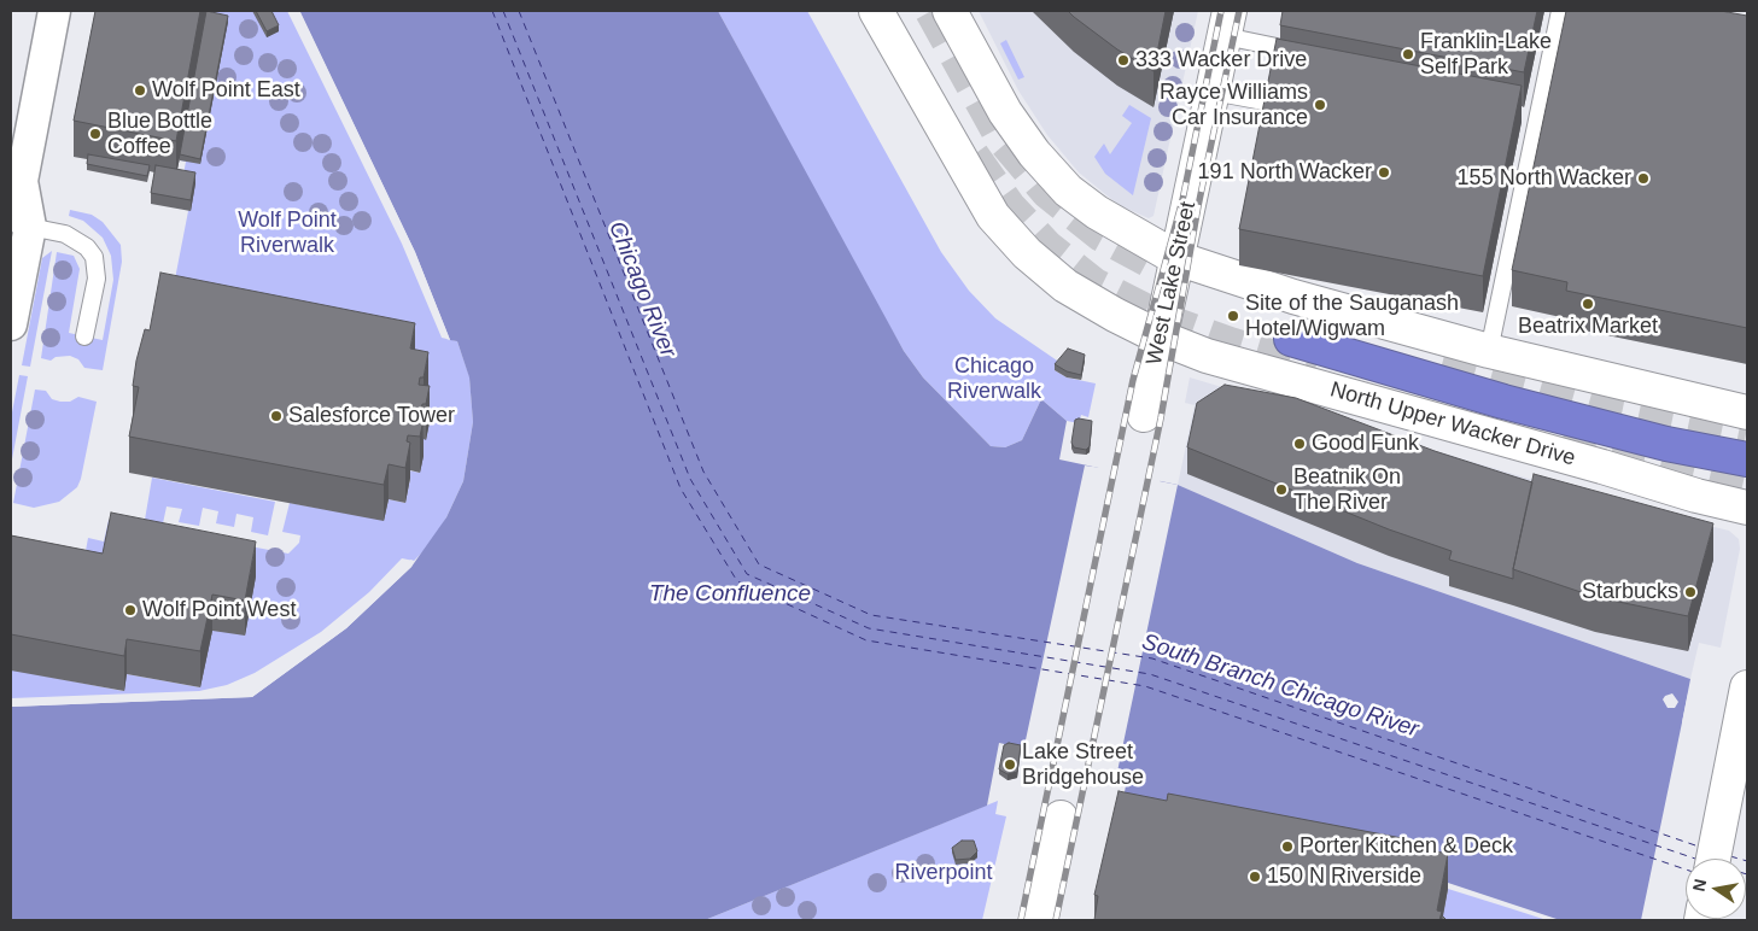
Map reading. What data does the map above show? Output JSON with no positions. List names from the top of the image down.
{
  "streets": {
    "main road": ["West Lake Street", "North Upper Wacker Drive"]
  },
  "crossings": [
    ["West Lake Street", "North Upper Wacker Drive"]
  ],
  "water": ["Chicago River", "The Confluence", "South Branch Chicago River"],
  "parks": ["Wolf Point Riverwalk", "Chicago Riverwalk", "Riverpoint"],
  "places": [
    "Franklin-Lake Self Park",
    "333 Wacker Drive",
    "Wolf Point East",
    "Rayce Williams Car Insurance",
    "Blue Bottle Coffee",
    "191 North Wacker",
    "155 North Wacker",
    "Beatrix Market",
    "Site of the Sauganash Hotel/Wigwam",
    "Salesforce Tower",
    "Good Funk",
    "Beatnik On The River",
    "Starbucks",
    "Wolf Point West",
    "Lake Street Bridgehouse",
    "Porter Kitchen & Deck",
    "150 N Riverside"
  ],
  "north": "left"
}
